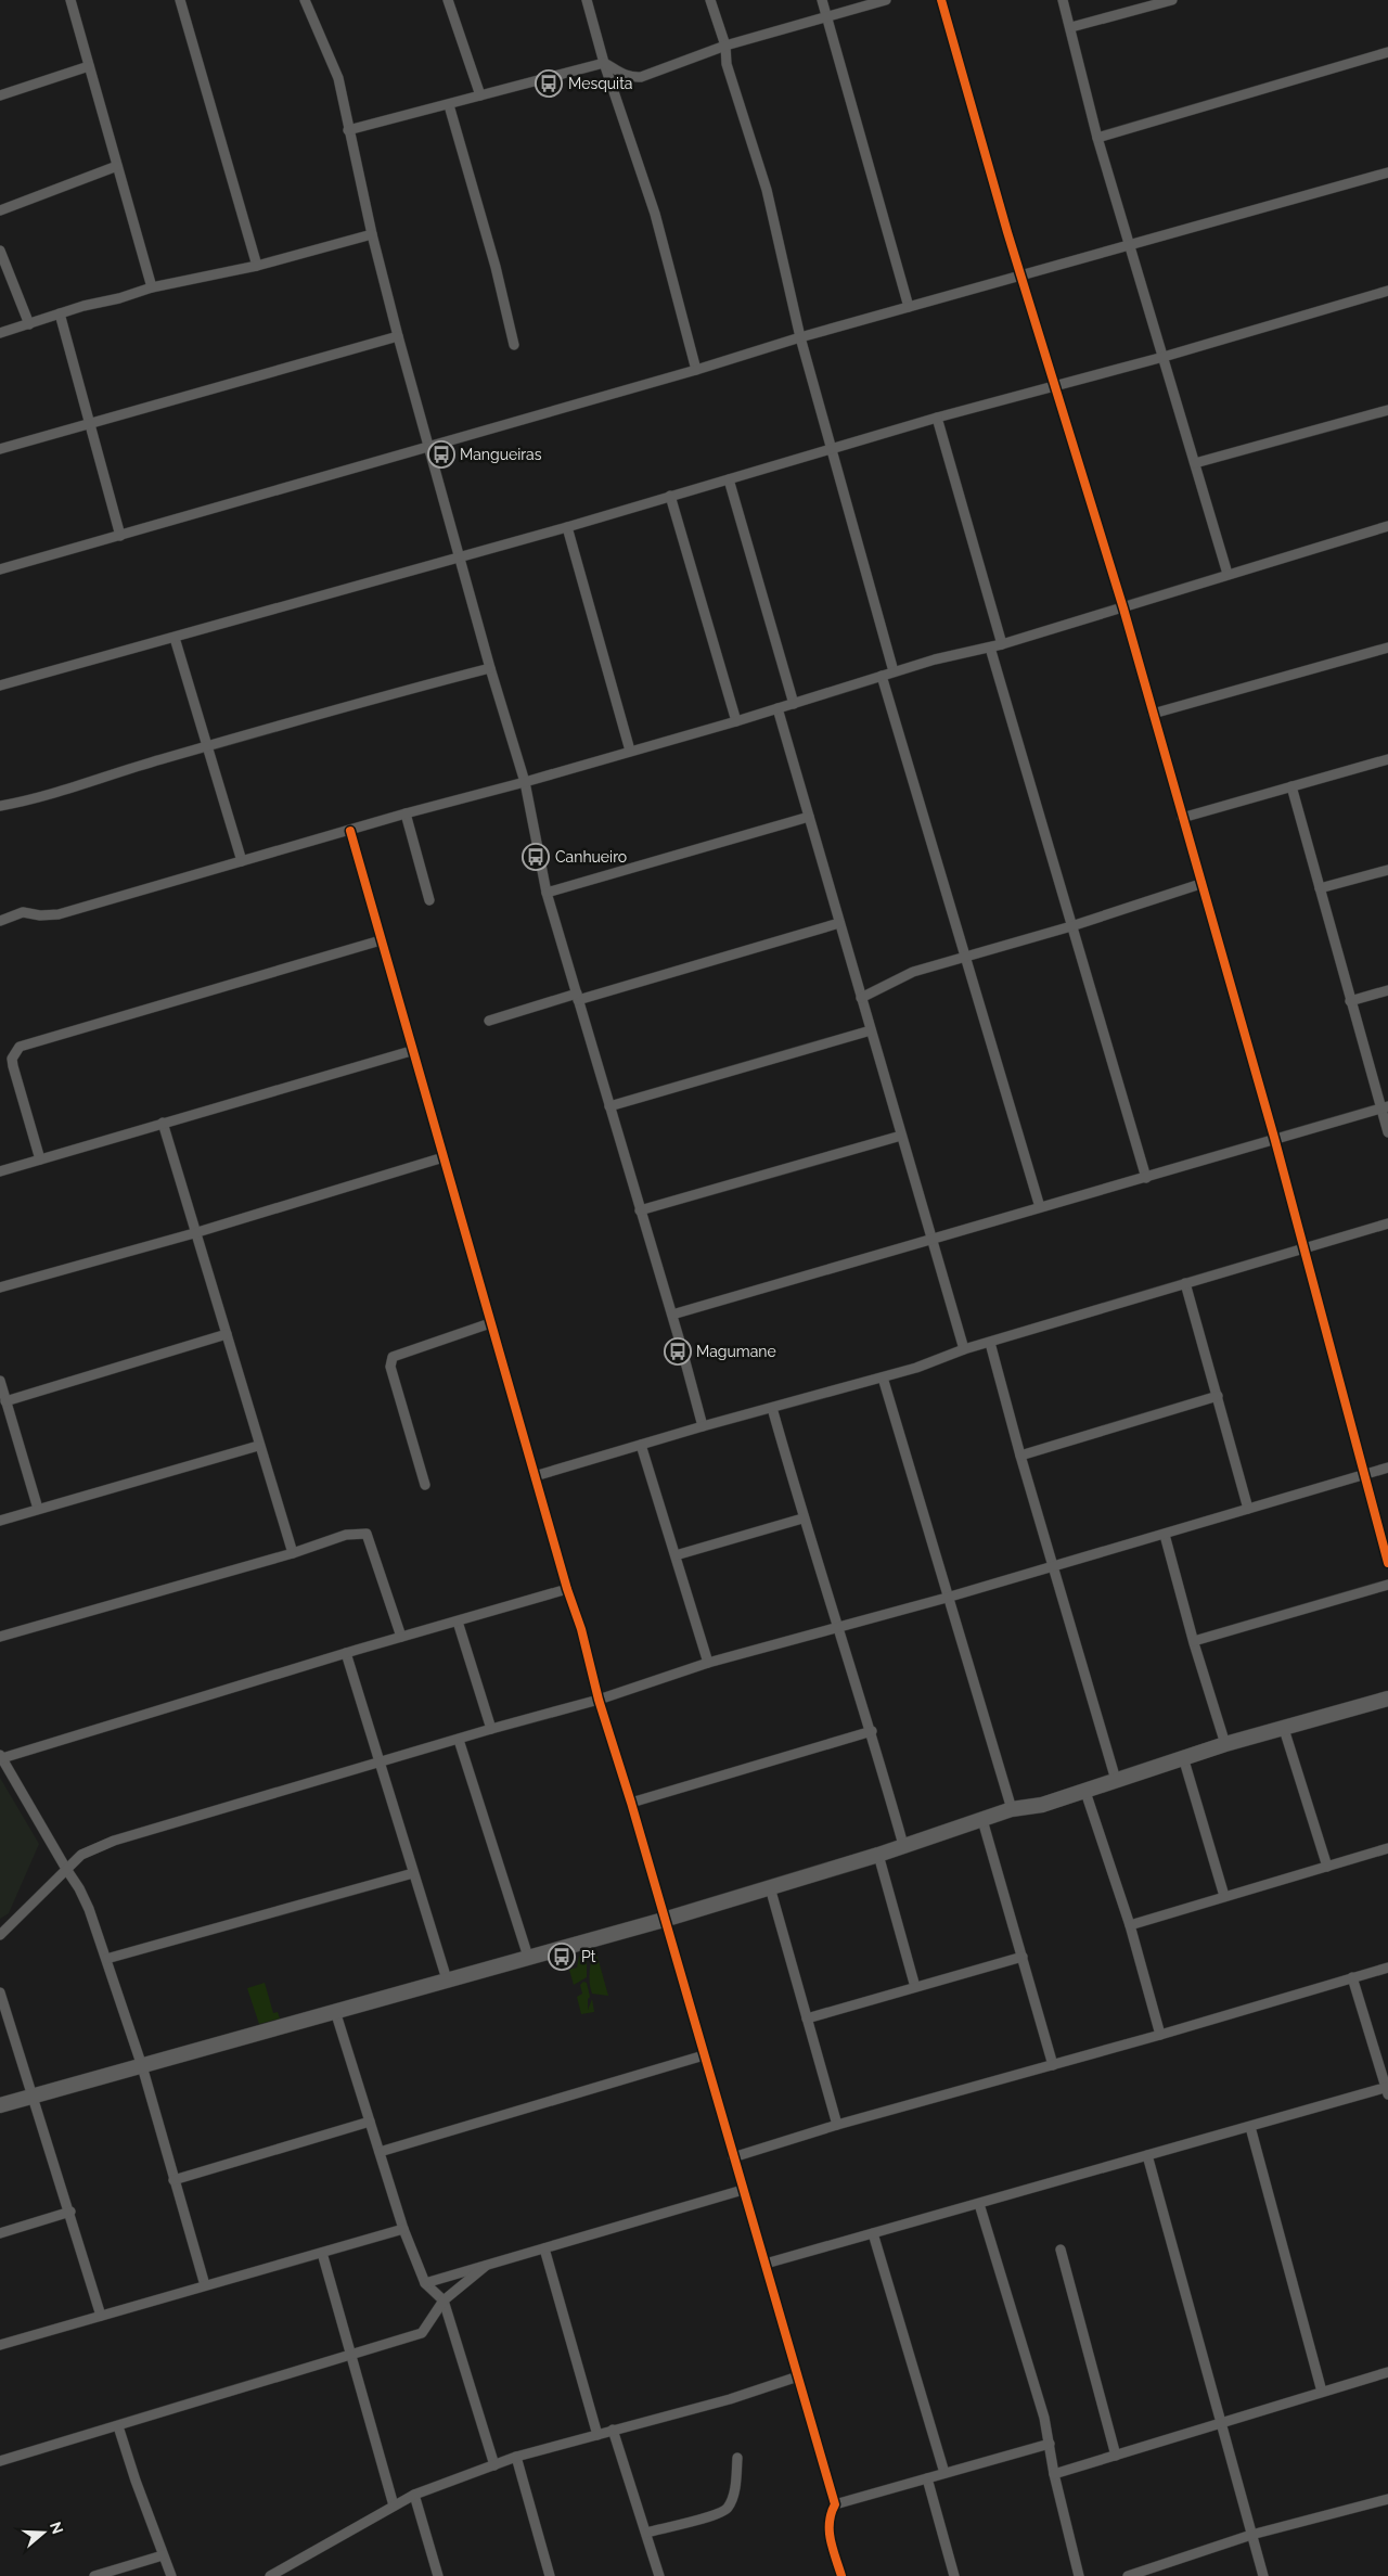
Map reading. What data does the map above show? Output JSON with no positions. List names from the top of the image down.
{
  "places": {
    "bus stop": [
      "Mesquita",
      "Mangueiras",
      "Canhueiro",
      "Magumane",
      "Pt"
    ]
  },
  "north": "right"
}
